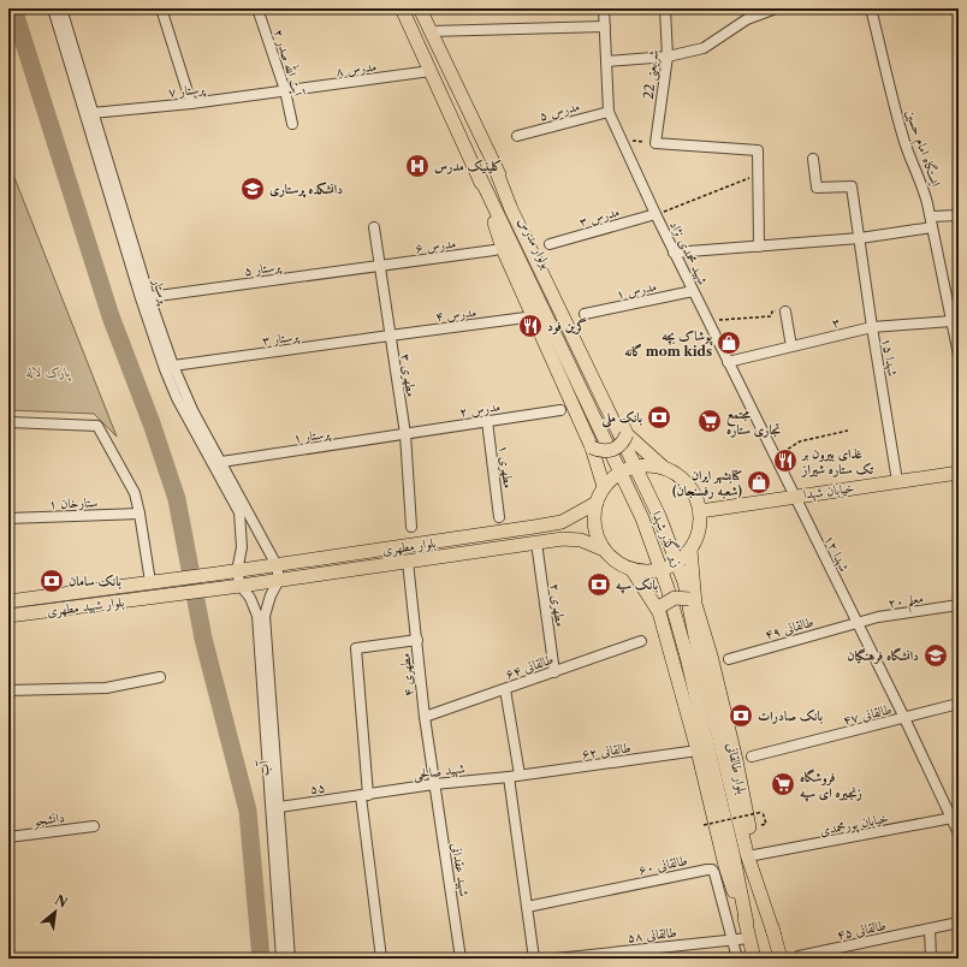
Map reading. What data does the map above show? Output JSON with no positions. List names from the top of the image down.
{
  "streets": {
    "main road": [
      "بولوار مدرس",
      "خیابان شهدا",
      "زیر گذر شهدا",
      "بلوار مطهری",
      "بلوار شهید مطهری",
      "بلوار طالقانی"
    ],
    "street": [
      "آیت الله صدر ۲",
      "مدرس ۸",
      "شریعتی 22",
      "پرستار ۷",
      "مدرس ۵",
      "ایستگاه امام حسین",
      "مدرس ۳",
      "مدرس ۶",
      "شهید محمدی نژاد",
      "پرستار ۵",
      "مدرس ۱",
      "پرستار",
      "مدرس ۴",
      "۳",
      "پرستار ۳",
      "شهدا ۱۵",
      "مطهری ۳",
      "مدرس ۲",
      "پرستار ۱",
      "مطهری ۱",
      "ستارخان ۱",
      "۱۲ شهدا",
      "معلم ۲۰",
      "مطهری ۲",
      "طالقانی ۴۹",
      "طالقانی ۶۴",
      "مطهری ۴",
      "طالقانی ۴۷",
      "طالقانی ۶۲",
      "آب",
      "شهید صالحی",
      "۵۵",
      "دانشجو",
      "خیابان پورمحمدی",
      "طالقانی ۶۰",
      "شهید عقدانی",
      "طالقانی ۴۵",
      "طالقانی ۵۸"
    ]
  },
  "crossings": [
    ["آیت الله صدر ۲", "مدرس ۸"],
    ["آیت الله صدر ۲", "پرستار ۷"],
    ["مدرس ۸", "پرستار ۷"],
    ["پرستار ۷", "پرستار"],
    ["مدرس ۵", "شهید محمدی نژاد"],
    ["ایستگاه امام حسین", "۳"],
    ["مدرس ۳", "شهید محمدی نژاد"],
    ["بولوار مدرس", "خیابان شهدا"],
    ["بولوار مدرس", "زیر گذر شهدا"],
    ["بولوار مدرس", "بلوار مطهری"],
    ["بولوار مدرس", "بلوار طالقانی"],
    ["مدرس ۶", "پرستار ۵"],
    ["مدرس ۶", "مطهری ۳"],
    ["شهید محمدی نژاد", "مدرس ۱"],
    ["شهید محمدی نژاد", "۳"],
    ["شهید محمدی نژاد", "خیابان شهدا"],
    ["شهید محمدی نژاد", "۱۲ شهدا"],
    ["پرستار ۵", "پرستار"],
    ["پرستار ۵", "مطهری ۳"],
    ["پرستار", "پرستار ۳"],
    ["پرستار", "پرستار ۱"],
    ["پرستار", "بلوار مطهری"],
    ["پرستار", "آب"],
    ["مدرس ۴", "پرستار ۳"],
    ["مدرس ۴", "مطهری ۳"],
    ["۳", "شهدا ۱۵"],
    ["پرستار ۳", "مطهری ۳"],
    ["شهدا ۱۵", "خیابان شهدا"],
    ["مطهری ۳", "مدرس ۲"],
    ["مطهری ۳", "پرستار ۱"],
    ["مدرس ۲", "پرستار ۱"],
    ["مدرس ۲", "مطهری ۱"],
    ["خیابان شهدا", "بلوار مطهری"],
    ["خیابان شهدا", "۱۲ شهدا"],
    ["خیابان شهدا", "بلوار طالقانی"],
    ["زیر گذر شهدا", "بلوار طالقانی"],
    ["بلوار مطهری", "مطهری ۲"],
    ["بلوار مطهری", "بلوار شهید مطهری"],
    ["بلوار مطهری", "مطهری ۴"],
    ["بلوار مطهری", "آب"],
    ["بلوار مطهری", "بلوار طالقانی"],
    ["۱۲ شهدا", "معلم ۲۰"],
    ["۱۲ شهدا", "طالقانی ۴۹"],
    ["۱۲ شهدا", "طالقانی ۴۷"],
    ["۱۲ شهدا", "خیابان پورمحمدی"],
    ["معلم ۲۰", "طالقانی ۴۹"],
    ["مطهری ۲", "طالقانی ۶۴"],
    ["طالقانی ۶۴", "مطهری ۴"],
    ["مطهری ۴", "شهید صالحی"],
    ["مطهری ۴", "شهید عقدانی"],
    ["طالقانی ۶۲", "شهید صالحی"],
    ["آب", "۵۵"],
    ["بلوار طالقانی", "خیابان پورمحمدی"],
    ["شهید صالحی", "۵۵"],
    ["شهید صالحی", "شهید عقدانی"],
    ["طالقانی ۶۰", "طالقانی ۵۸"]
  ],
  "parks": ["پارک لاله"],
  "places": {
    "hospital": ["کلینیک مدرس"],
    "school or university": ["دانشکده پرستاری", "دانشگاه فرهنگیان"],
    "restaurant": ["گرین فود", "غذای بیرون بر تک ستاره شیراز"],
    "shop": ["پوشاک بچه گانه mom kids", "کتابشهر ایران (شعبه رفسنجان)"],
    "bank": [
      "بانک ملی",
      "بانک سامان",
      "بانک سپه",
      "بانک صادرات"
    ],
    "supermarket": ["مجتمع تجاری ستاره", "فروشگاه زنجیره ای سپه"]
  },
  "north": "top right"
}
